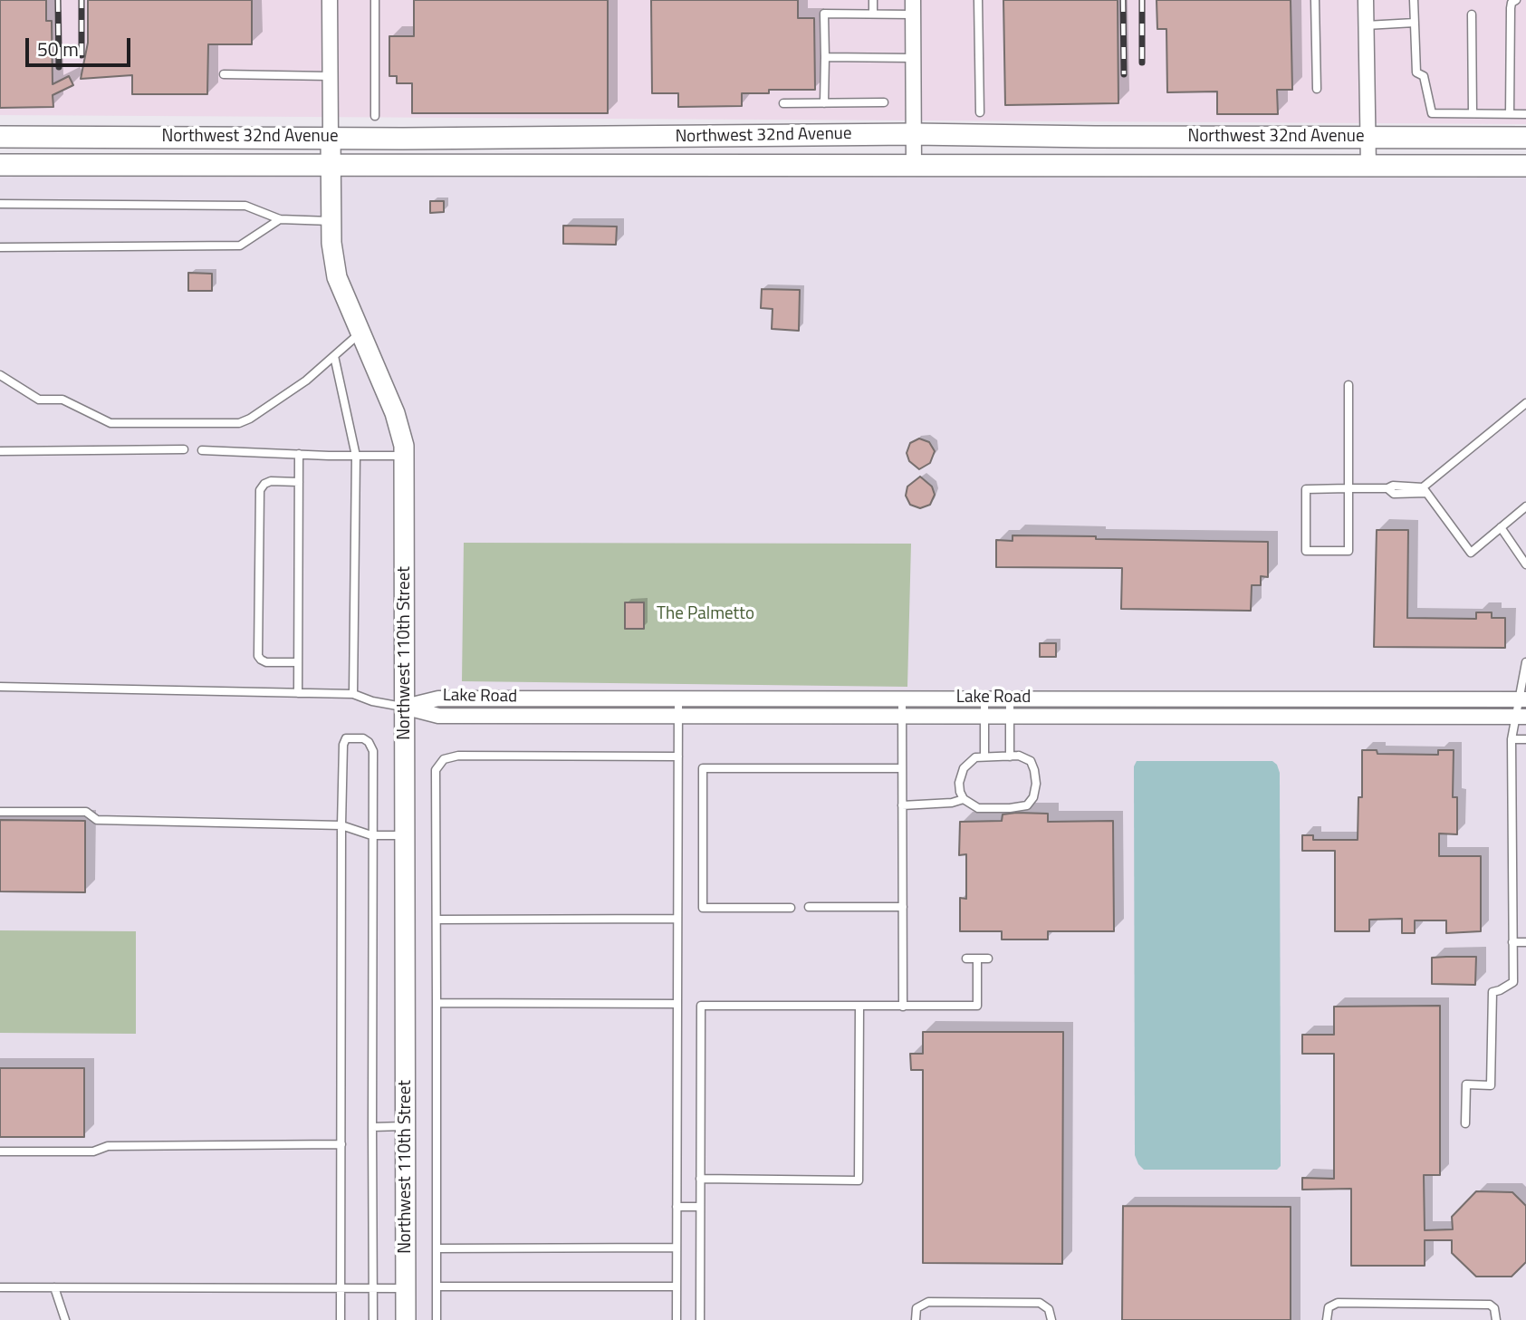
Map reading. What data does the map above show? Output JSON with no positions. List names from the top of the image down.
{
  "streets": {
    "main road": ["Northwest 32nd Avenue"],
    "street": ["Northwest 110th Street", "Lake Road"]
  },
  "crossings": [
    ["Northwest 32nd Avenue", "Northwest 110th Street"],
    ["Northwest 110th Street", "Lake Road"]
  ],
  "parks": ["The Palmetto"],
  "scale_bar": "50 m"
}
